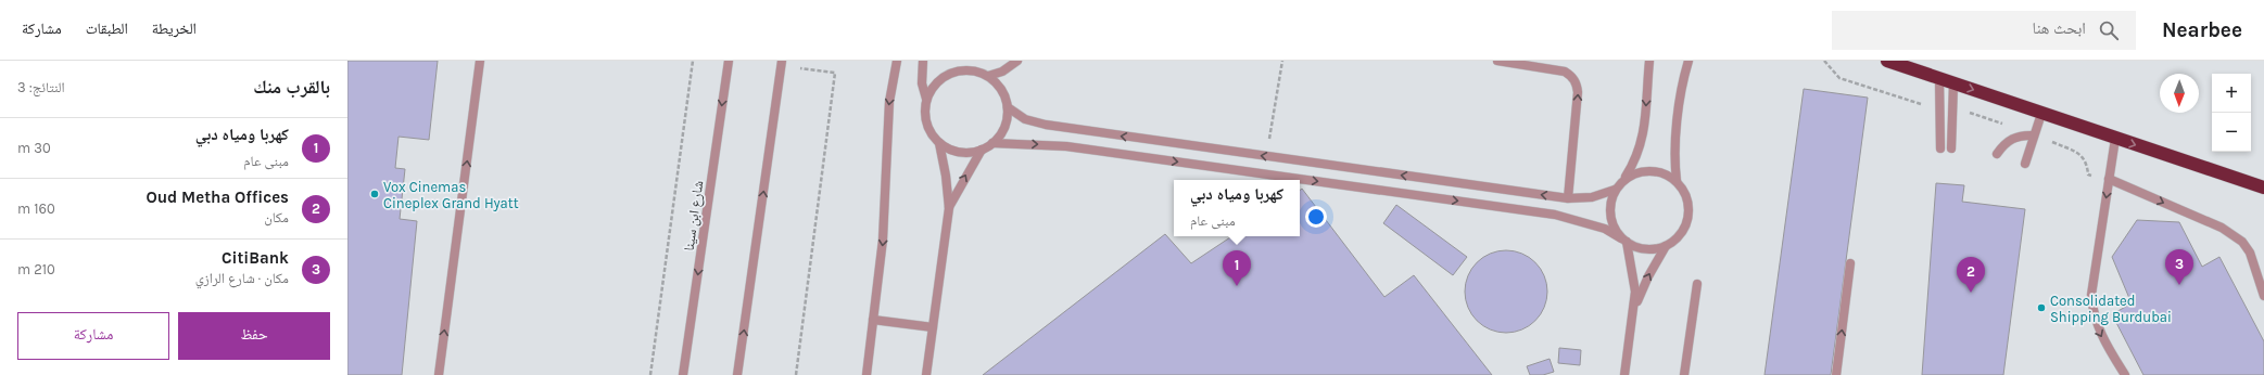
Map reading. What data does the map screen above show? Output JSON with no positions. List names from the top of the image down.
{
  "streets": {
    "street": ["شارع ابن سينا"]
  },
  "places": ["Vox Cinemas Cineplex Grand Hyatt", "Consolidated Shipping Burdubai"],
  "north": "bottom",
  "page": {
    "header": "Nearbee",
    "search": "ابحث هنا",
    "nav": ["الخريطة", "الطبقات", "مشاركة"],
    "heading": ["بالقرب منك", "النتائج: 3"],
    "map_buttons": ["+", "−"],
    "list": [
      {
        "mark": "1",
        "name": "كهربا ومياه دبي",
        "note": "مبنى عام",
        "value": "30 m"
      },
      {
        "mark": "2",
        "name": "Oud Metha Offices",
        "note": "مكان",
        "value": "160 m"
      },
      {
        "mark": "3",
        "name": "CitiBank",
        "note": "مكان · شارع الرازي",
        "value": "210 m"
      }
    ],
    "popup": ["كهربا ومياه دبي", "مبنى عام"],
    "pins": ["3", "1", "2"],
    "buttons": ["حفظ", "مشاركة"]
  }
}
